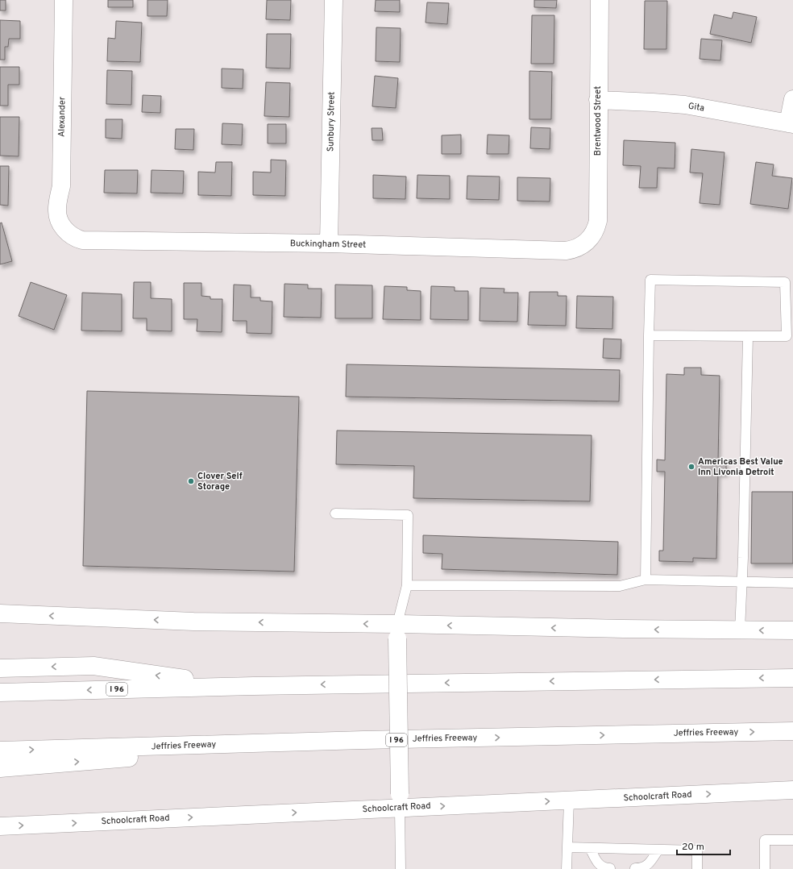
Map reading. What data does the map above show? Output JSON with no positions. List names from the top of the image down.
{
  "streets": {
    "main road": [
      "Gita",
      "Alexander",
      "Brentwood Street",
      "Sunbury Street",
      "Buckingham Street",
      "I 96",
      "Jeffries Freeway",
      "Schoolcraft Road"
    ]
  },
  "crossings": [
    ["Gita", "Brentwood Street"],
    ["Alexander", "Buckingham Street"],
    ["Brentwood Street", "Buckingham Street"],
    ["Sunbury Street", "Buckingham Street"]
  ],
  "places": ["Americas Best Value Inn Livonia Detroit", "Clover Self Storage"],
  "scale_bar": "20 m"
}
